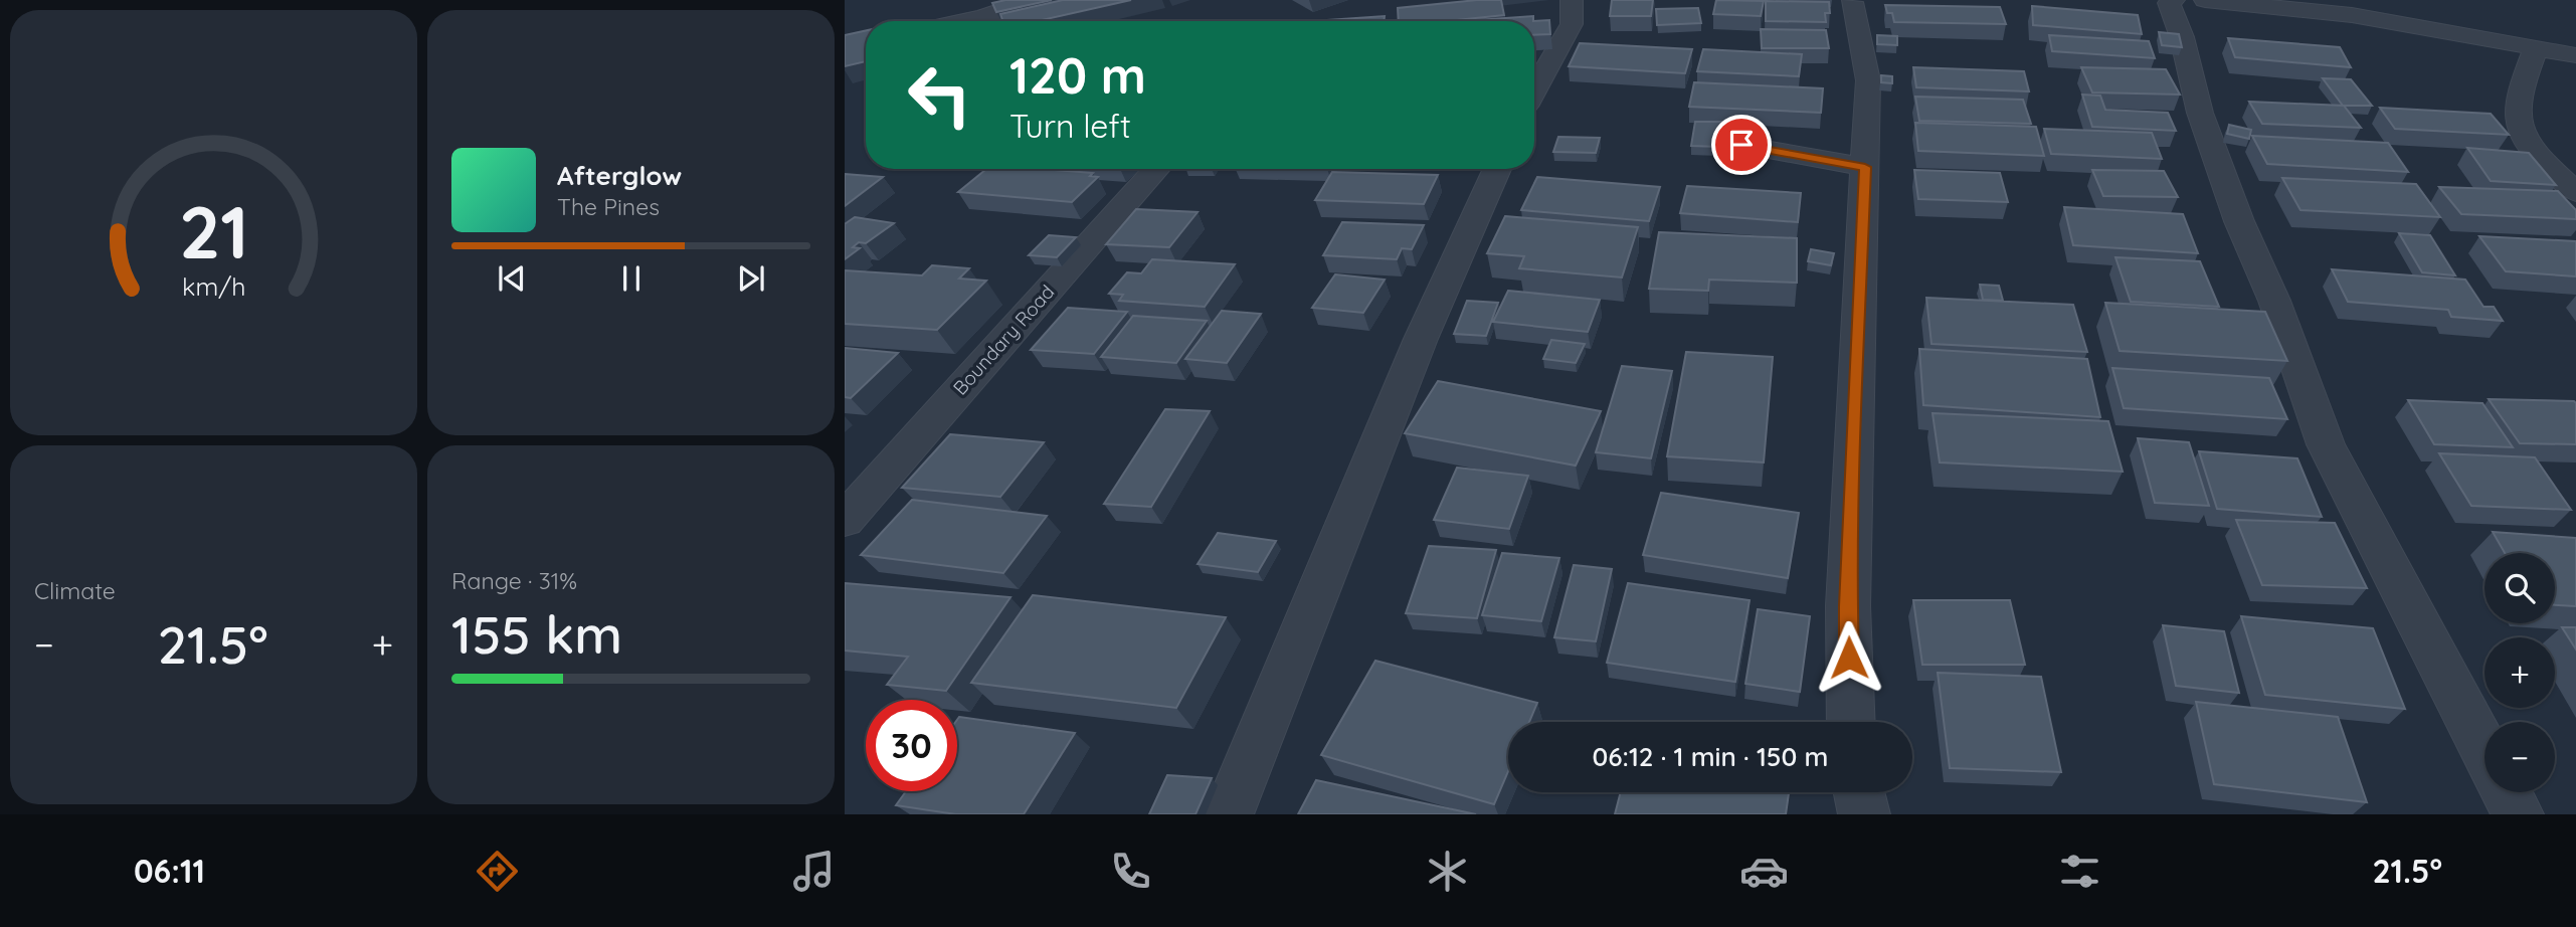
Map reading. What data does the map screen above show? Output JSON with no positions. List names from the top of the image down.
{
  "streets": {
    "street": ["Boundary Road"]
  },
  "page": {
    "turn": ["120 m", "Turn left"],
    "song": ["Afterglow", "The Pines"],
    "tile": [
      "Climate",
      ["Range · 31%", "155 km"]
    ],
    "map_buttons": ["+", "−"],
    "heat": ["−", "21.5°", "+"],
    "limit": "30",
    "trip": "06:12 · 1 min · 150 m",
    "tabs": ["06:11", "21.5°"],
    "gauge": ["21", "km/h"]
  }
}
